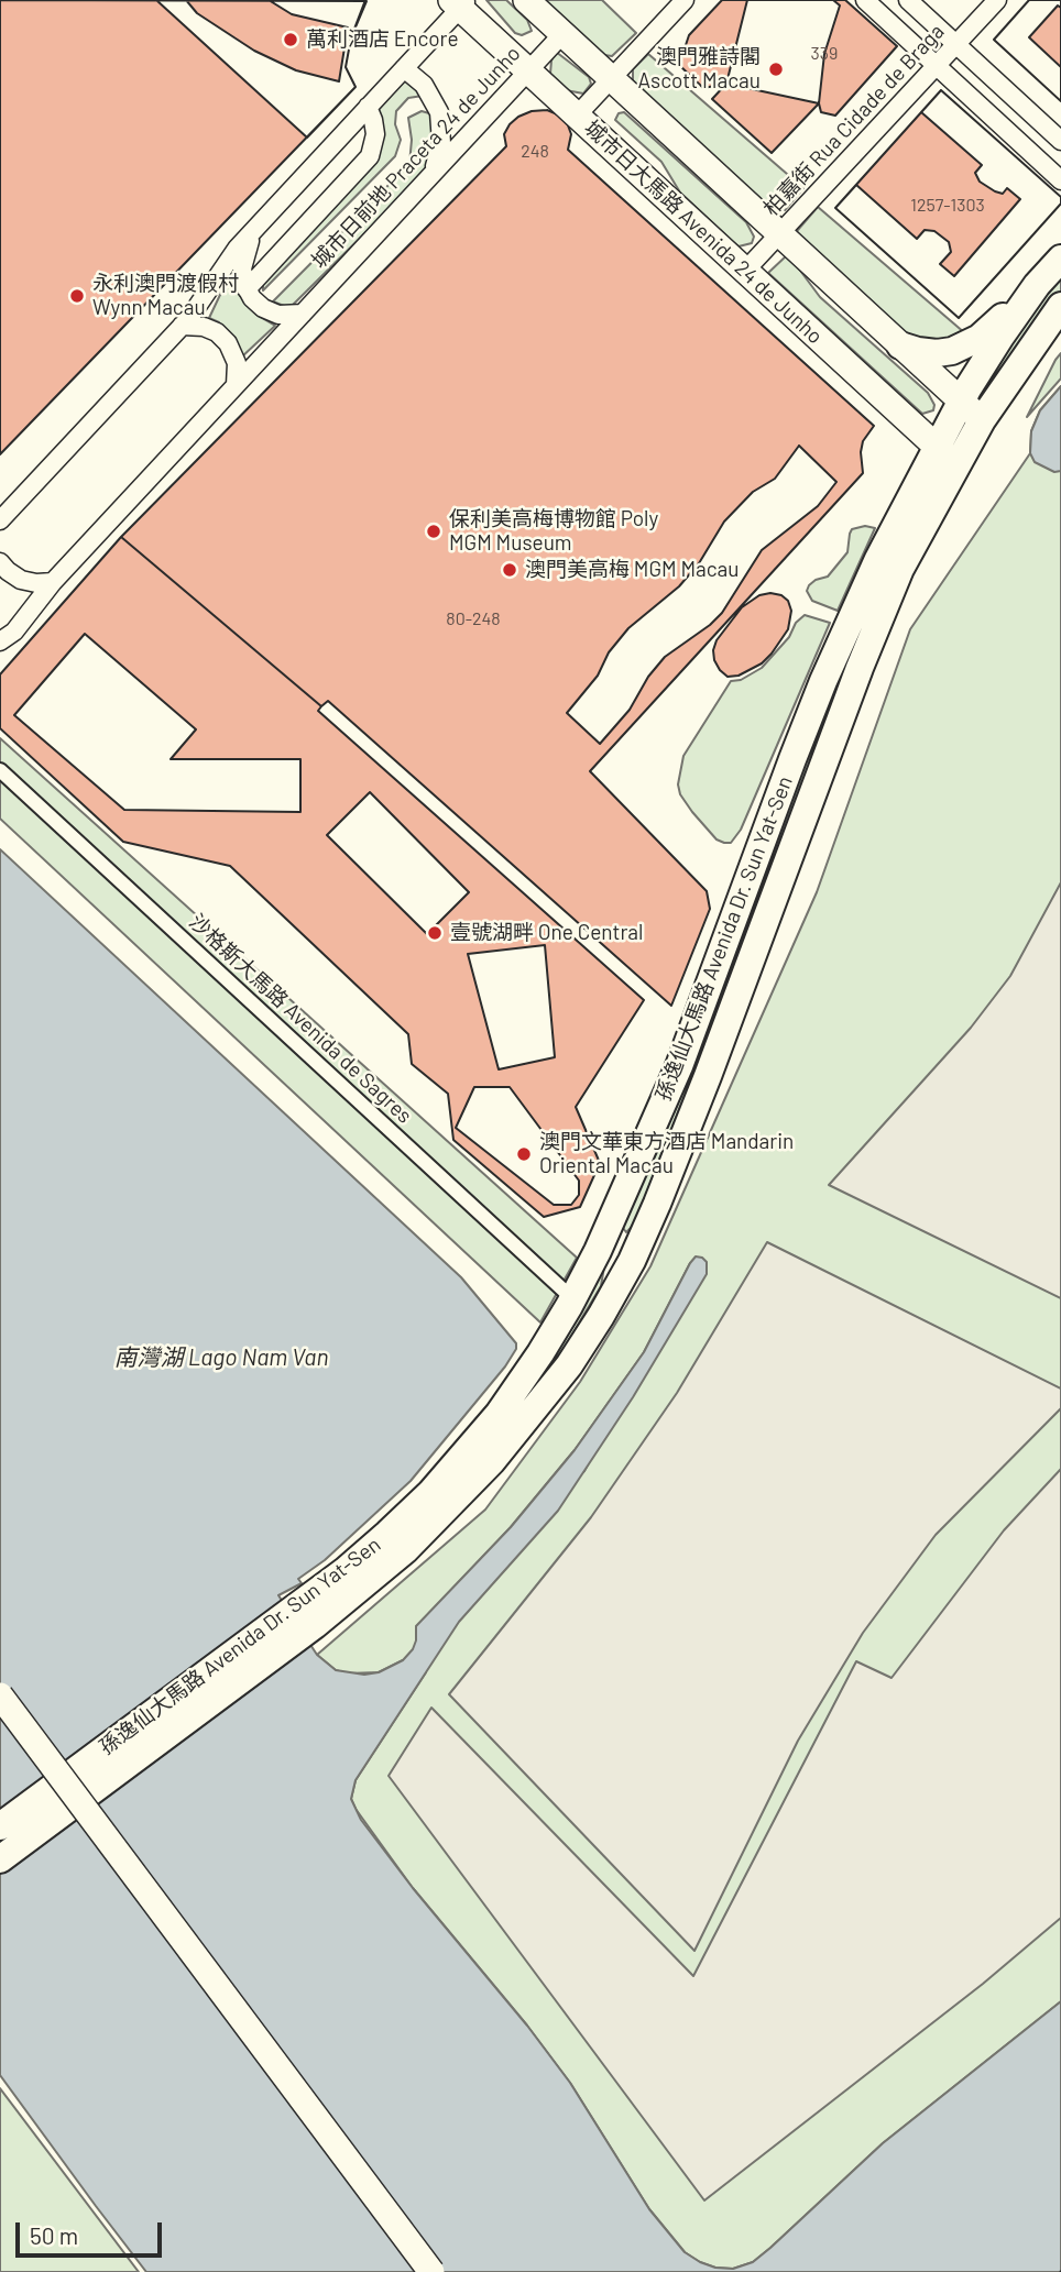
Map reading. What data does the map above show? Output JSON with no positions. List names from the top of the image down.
{
  "streets": {
    "main road": ["城市日大馬路 Avenida 24 de Junho", "孫逸仙大馬路 Avenida Dr. Sun Yat-Sen"],
    "street": ["柏嘉街 Rua Cidade de Braga", "城市日前地 Praceta 24 de Junho", "沙格斯大馬路 Avenida de Sagres"]
  },
  "crossings": [
    ["柏嘉街 Rua Cidade de Braga", "城市日大馬路 Avenida 24 de Junho"],
    ["城市日前地 Praceta 24 de Junho", "城市日大馬路 Avenida 24 de Junho"],
    ["城市日大馬路 Avenida 24 de Junho", "孫逸仙大馬路 Avenida Dr. Sun Yat-Sen"],
    ["孫逸仙大馬路 Avenida Dr. Sun Yat-Sen", "沙格斯大馬路 Avenida de Sagres"]
  ],
  "water": ["南灣湖 Lago Nam Van"],
  "places": [
    "萬利酒店 Encore",
    "澳門雅詩閣 Ascott Macau",
    "永利澳門渡假村 Wynn Macau",
    "保利美高梅博物館 Poly MGM Museum",
    "澳門美高梅 MGM Macau",
    "壹號湖畔 One Central",
    "澳門文華東方酒店 Mandarin Oriental Macau"
  ],
  "house_numbers": [
    "339",
    "248",
    "1257-1303",
    "80-248"
  ],
  "scale_bar": "50 m"
}
